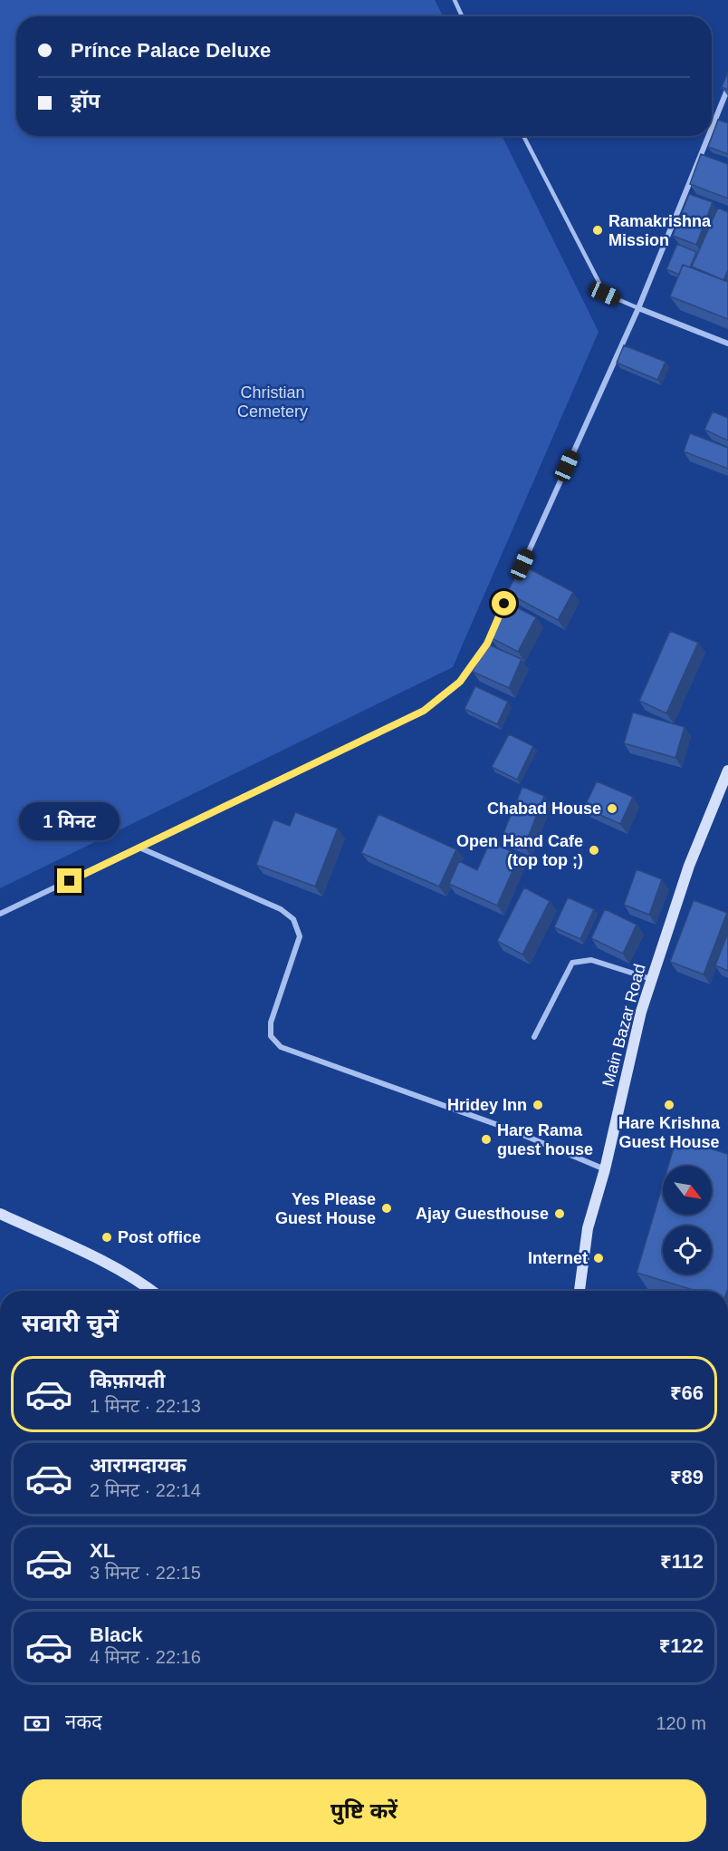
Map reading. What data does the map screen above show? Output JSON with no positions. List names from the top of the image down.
{
  "streets": {
    "street": ["Main Bazar Road"]
  },
  "parks": ["Christian Cemetery"],
  "places": [
    "Ramakrishna Mission",
    "Chabad House",
    "Open Hand Cafe (top top ;)",
    "Hridey Inn",
    "Hare Krishna Guest House",
    "Hare Rama guest house",
    "Yes Please Guest House",
    "Ajay Guesthouse",
    "Post office",
    "Internet"
  ],
  "north": "bottom right",
  "page": {
    "banner": ["Prínce Palace Deluxe", "ड्रॉप"],
    "bubble": "1 मिनट",
    "heading": "सवारी चुनें",
    "list": [
      {
        "name": "किफ़ायती",
        "note": "1 मिनट · 22:13",
        "value": "₹66"
      },
      {
        "name": "आरामदायक",
        "note": "2 मिनट · 22:14",
        "value": "₹89"
      },
      {
        "name": "XL",
        "note": "3 मिनट · 22:15",
        "value": "₹112"
      },
      {
        "name": "Black",
        "note": "4 मिनट · 22:16",
        "value": "₹122"
      }
    ],
    "pay": ["नकद", "120 m"],
    "buttons": "पुष्टि करें"
  }
}
